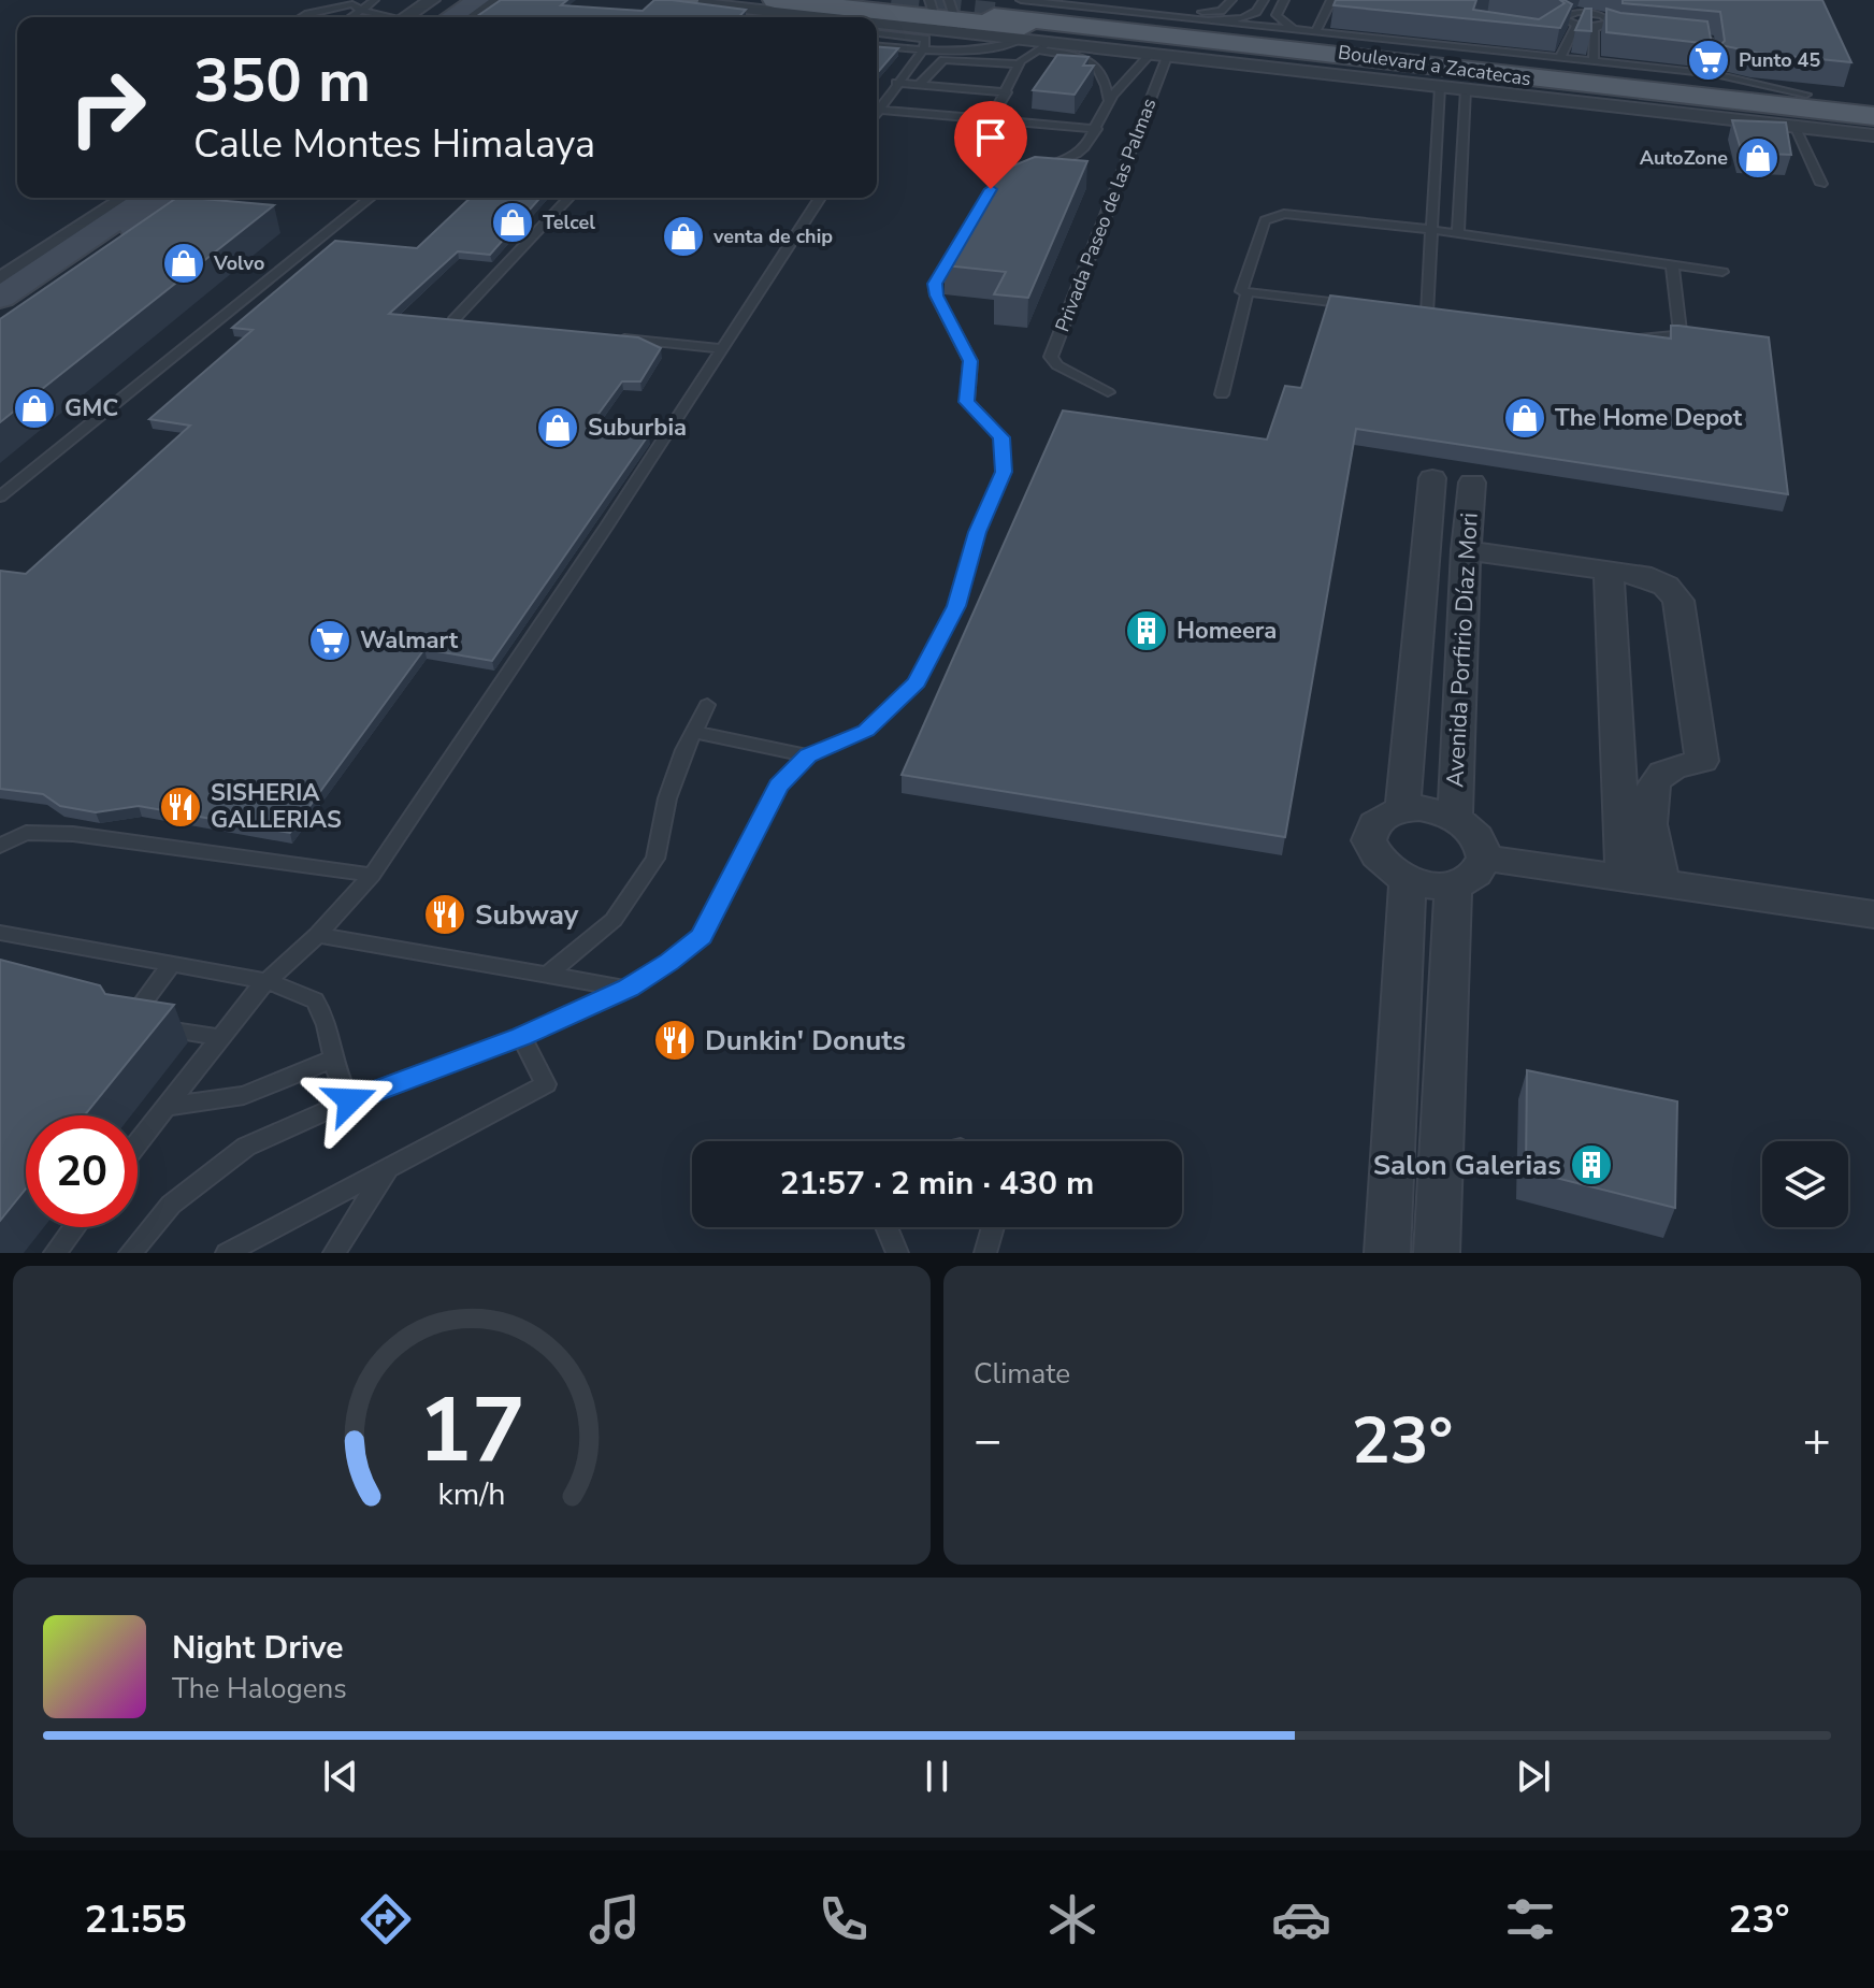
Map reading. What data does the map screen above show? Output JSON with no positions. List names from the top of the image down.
{
  "streets": {
    "main road": ["Boulevard a Zacatecas"],
    "street": ["Avenida Porfirio Díaz Mori"],
    "lane": ["Privada Paseo de las Palmas"]
  },
  "places": {
    "supermarket": ["Punto 45", "Walmart"],
    "shop": [
      "AutoZone",
      "Telcel",
      "venta de chip",
      "Volvo",
      "GMC",
      "The Home Depot",
      "Suburbia"
    ],
    "building": ["Homeera", "Salon Galerias"],
    "restaurant": ["SISHERIA GALLERIAS", "Subway", "Dunkin' Donuts"]
  },
  "page": {
    "turn": ["350 m", "Calle Montes Himalaya"],
    "limit": "20",
    "trip": "21:57 · 2 min · 430 m",
    "tile": "Climate",
    "heat": ["−", "23°", "+"],
    "song": ["Night Drive", "The Halogens"],
    "tabs": ["21:55", "23°"],
    "gauge": ["17", "km/h"]
  }
}
